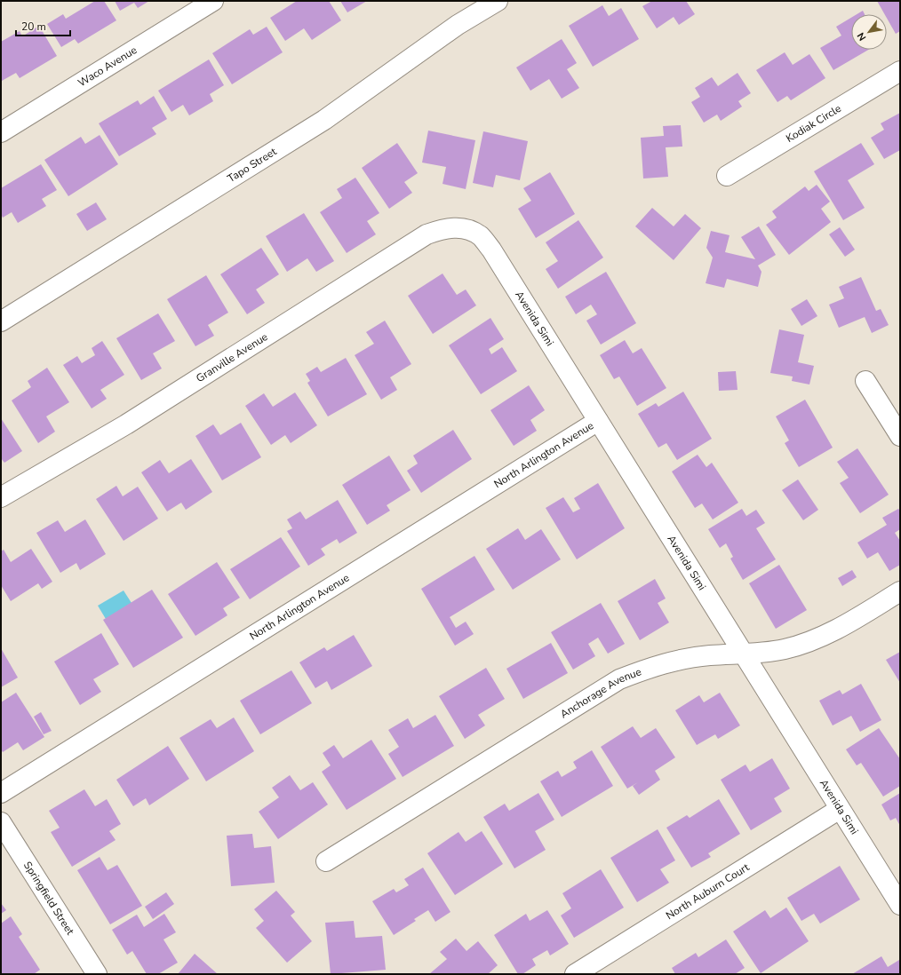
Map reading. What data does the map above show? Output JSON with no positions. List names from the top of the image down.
{
  "streets": {
    "street": [
      "Waco Avenue",
      "Kodiak Circle",
      "Tapo Street",
      "Avenida Simi",
      "Granville Avenue",
      "North Arlington Avenue",
      "Anchorage Avenue",
      "North Auburn Court",
      "Springfield Street"
    ]
  },
  "crossings": [
    ["Avenida Simi", "Granville Avenue"],
    ["Avenida Simi", "North Arlington Avenue"],
    ["Avenida Simi", "Anchorage Avenue"],
    ["Avenida Simi", "North Auburn Court"]
  ],
  "scale_bar": "20 m",
  "north": "bottom left"
}
